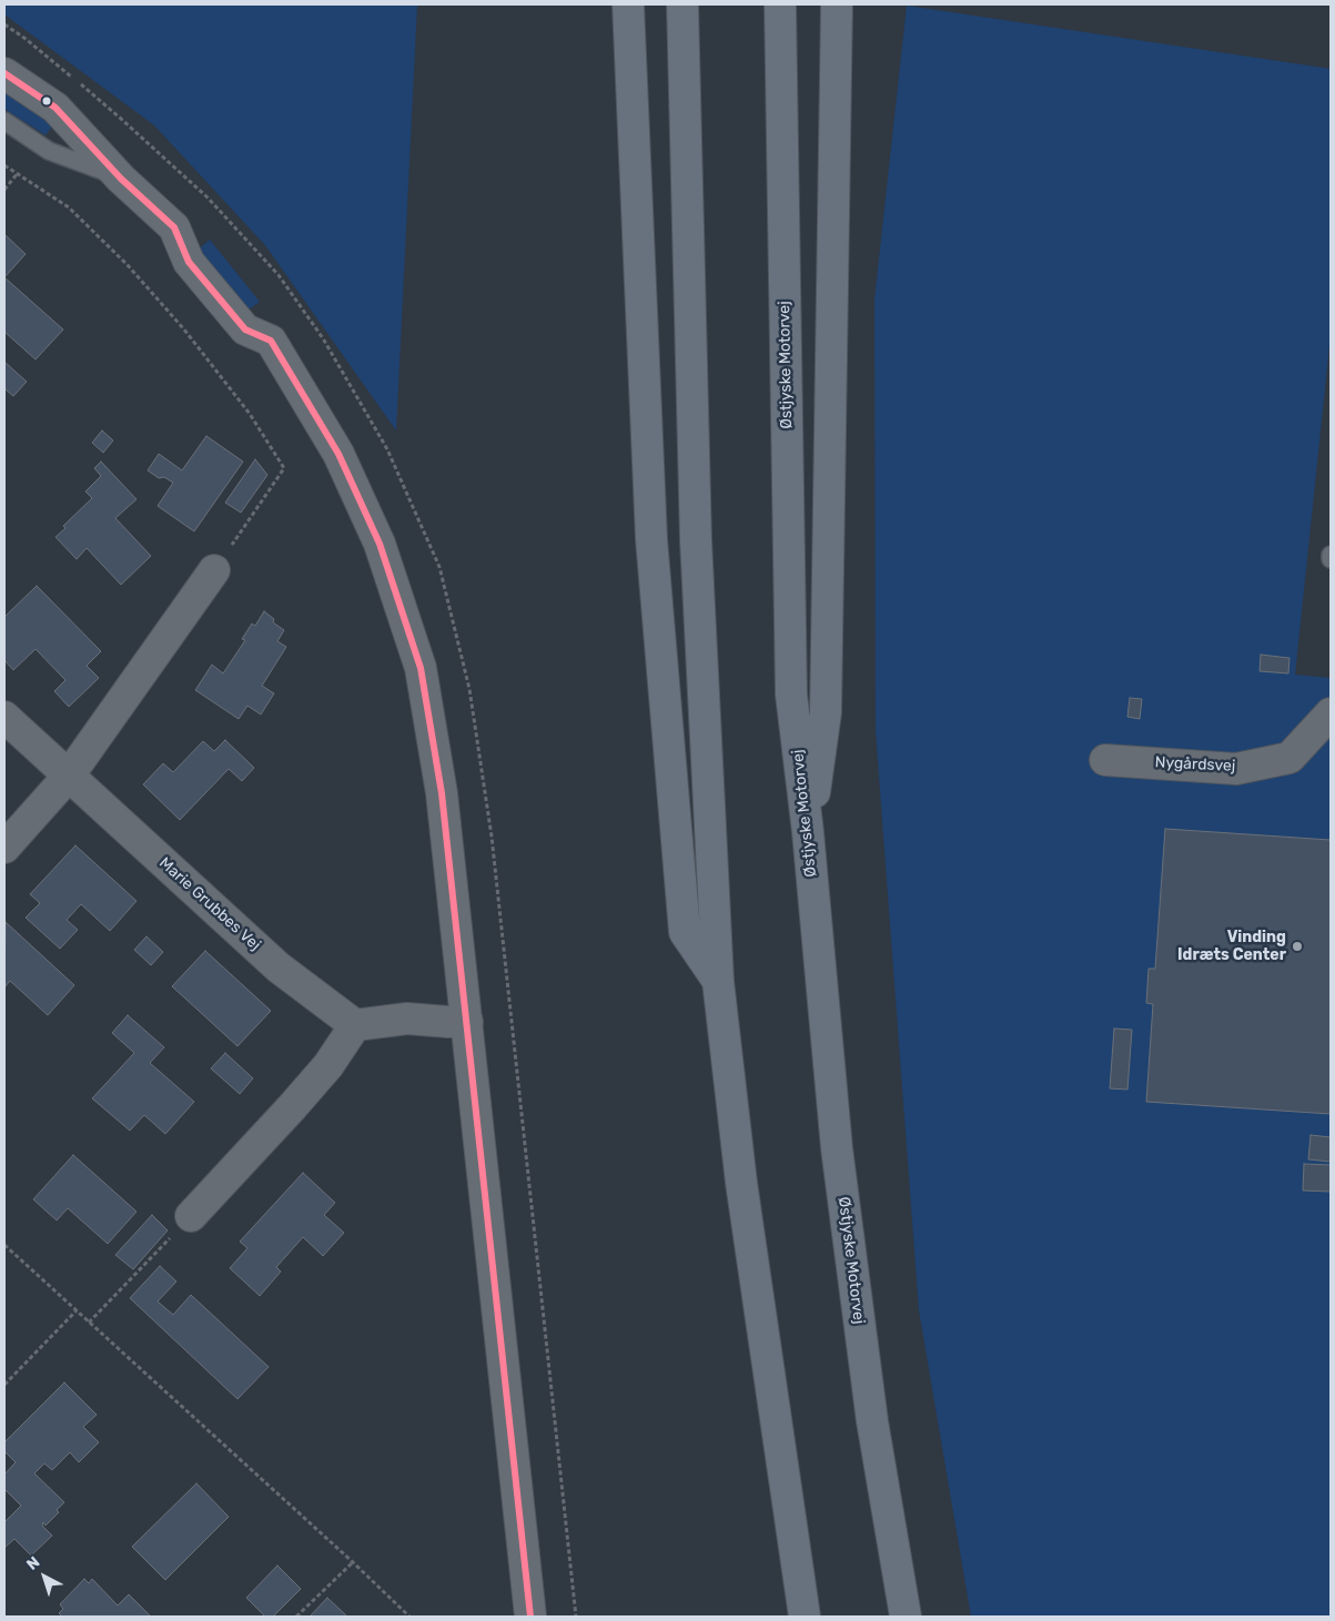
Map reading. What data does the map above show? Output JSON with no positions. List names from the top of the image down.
{
  "streets": {
    "highway": ["Østjyske Motorvej"],
    "street": ["Nygårdsvej", "Marie Grubbes Vej"]
  },
  "places": ["Vinding Idræts Center"],
  "north": "top left"
}
